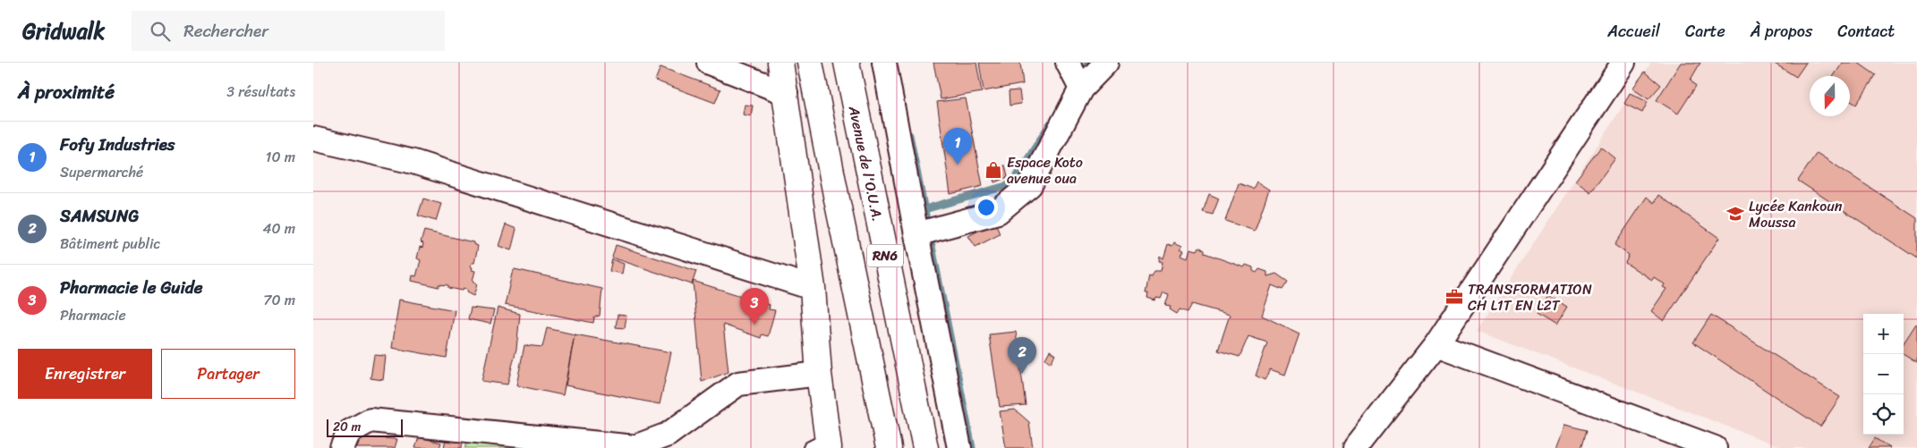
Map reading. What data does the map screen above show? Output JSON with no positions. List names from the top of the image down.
{
  "streets": {
    "main road": ["Avenue de l'O.U.A.", "RN6"]
  },
  "places": {
    "shop": ["Espace Koto avenue oua"],
    "school or university": ["Lycée Kankoun Moussa"],
    "office": ["TRANSFORMATION CH L1T EN L2T"]
  },
  "scale_bar": "20 m",
  "north": "bottom",
  "page": {
    "header": "Gridwalk",
    "search": "Rechercher",
    "nav": [
      "Accueil",
      "Carte",
      "À propos",
      "Contact"
    ],
    "heading": ["À proximité", "3 résultats"],
    "list": [
      {
        "mark": "1",
        "name": "Fofy Industries",
        "note": "Supermarché",
        "value": "10 m"
      },
      {
        "mark": "2",
        "name": "SAMSUNG",
        "note": "Bâtiment public",
        "value": "40 m"
      },
      {
        "mark": "3",
        "name": "Pharmacie le Guide",
        "note": "Pharmacie",
        "value": "70 m"
      }
    ],
    "pins": ["1", "3", "2"],
    "map_buttons": ["+", "−"],
    "buttons": ["Enregistrer", "Partager"],
    "scale": "20 m"
  }
}
